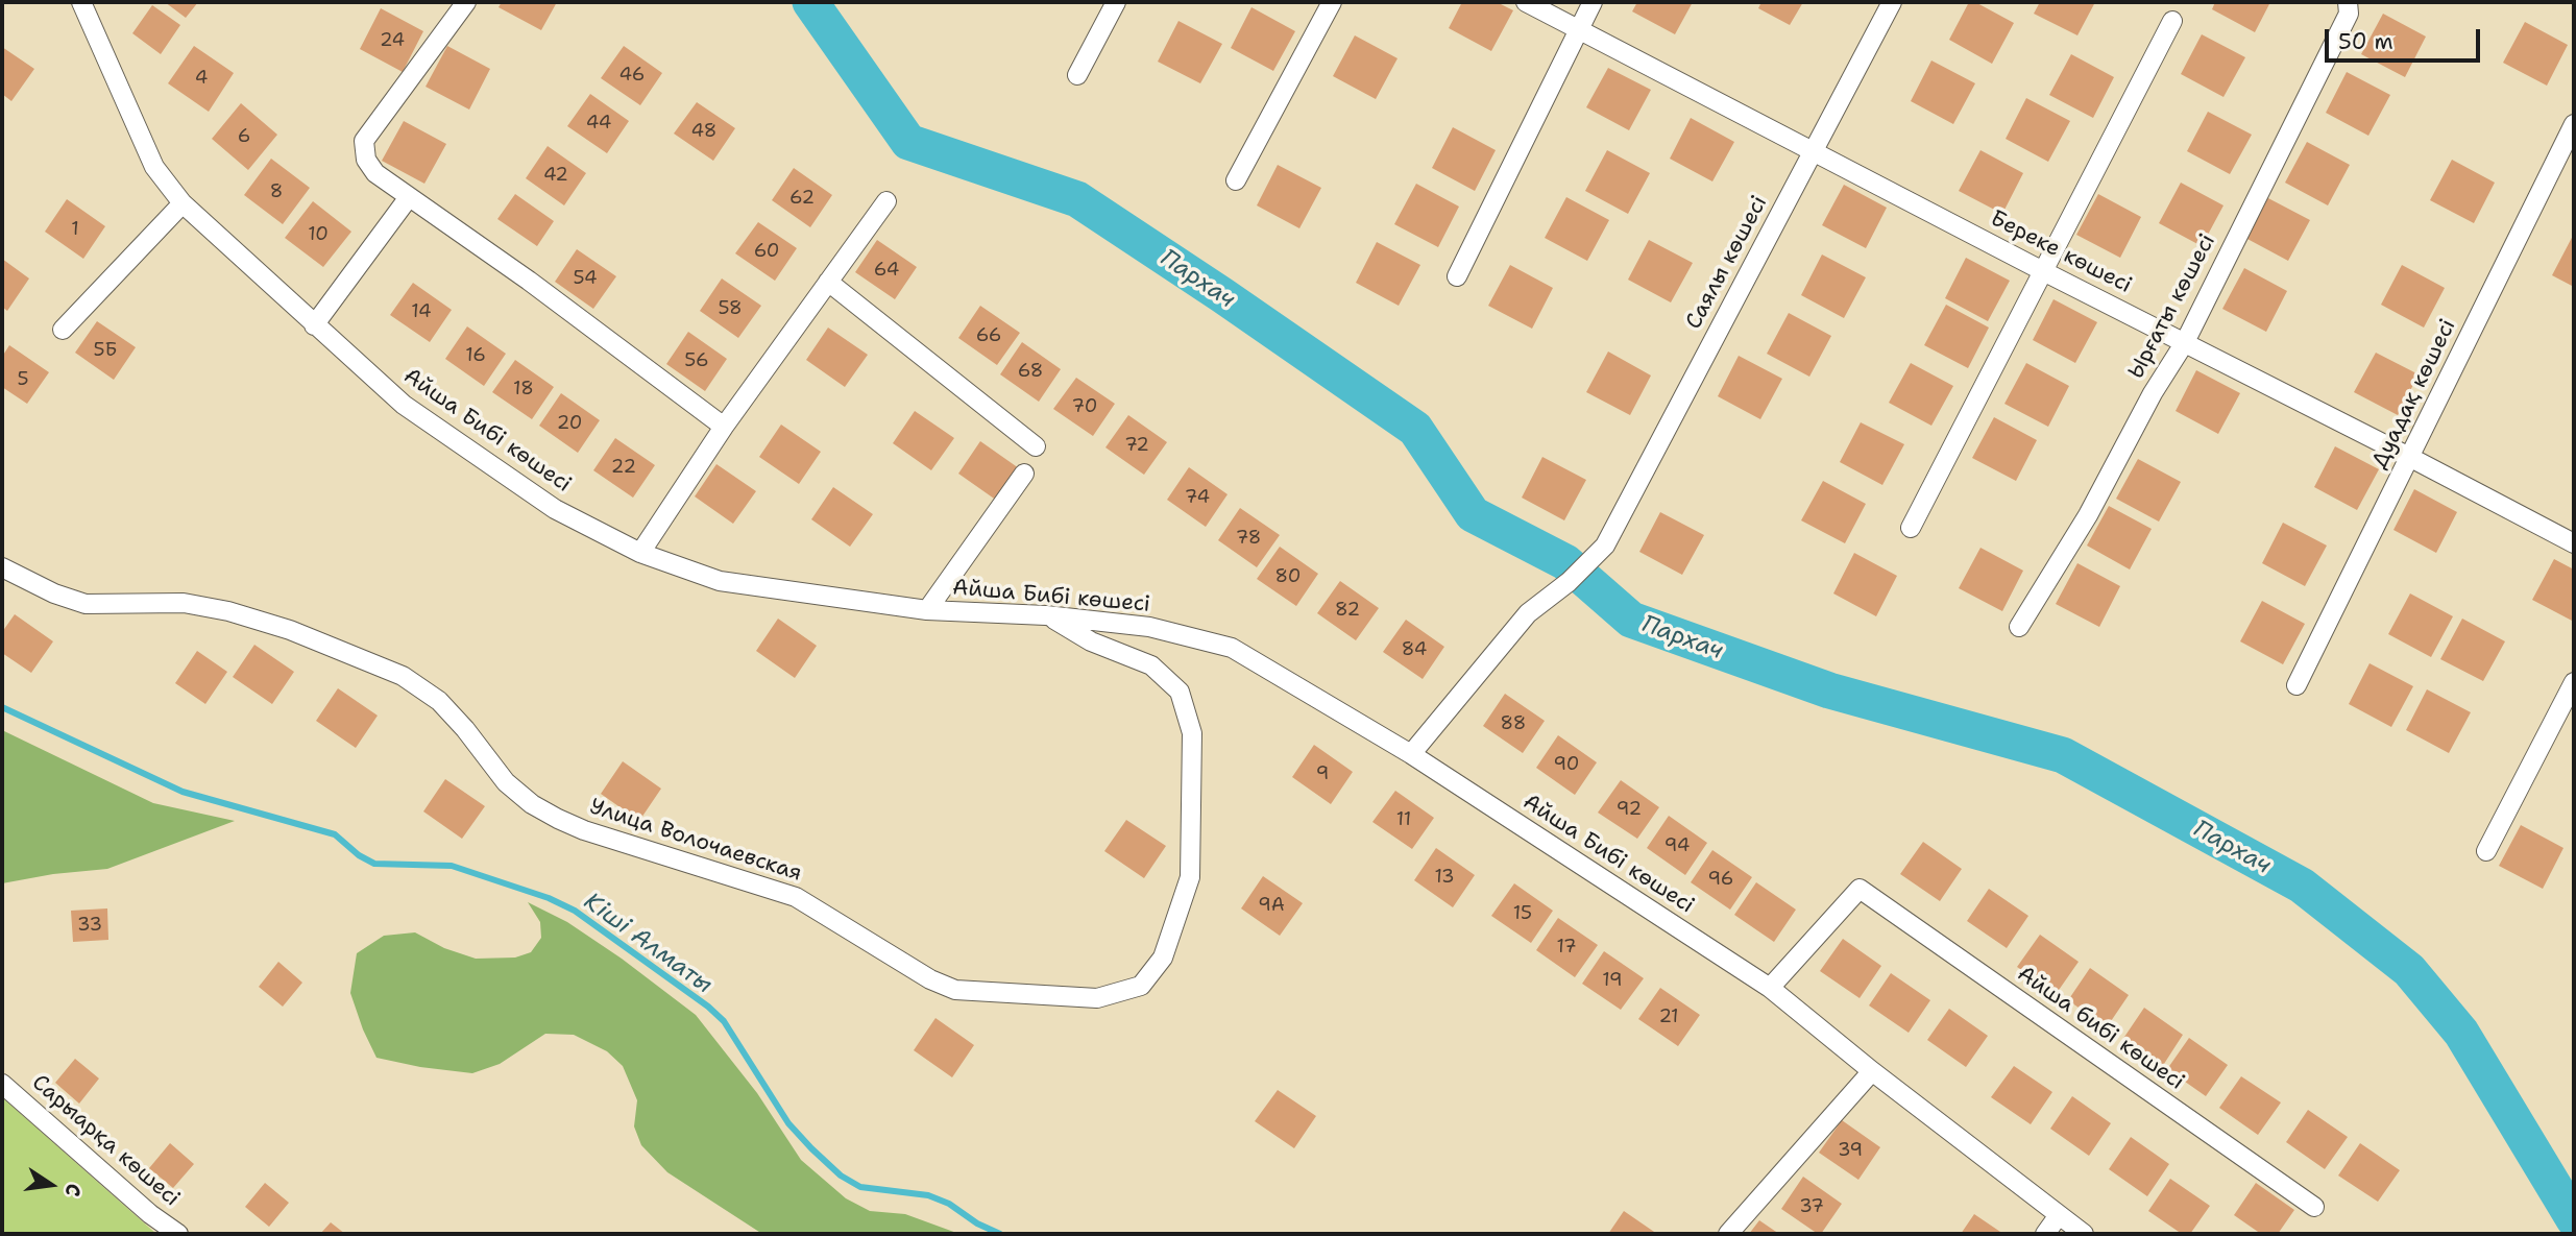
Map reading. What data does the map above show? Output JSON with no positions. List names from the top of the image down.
{
  "streets": {
    "street": [
      "Береке көшесі",
      "Саялы көшесі",
      "Ырғаты көшесі",
      "Дуадақ көшесі",
      "Айша Бибі көшесі",
      "Улица Волочаевская",
      "Айша бибі көшесі",
      "Сарыарқа көшесі"
    ]
  },
  "crossings": [
    ["Береке көшесі", "Саялы көшесі"],
    ["Береке көшесі", "Ырғаты көшесі"],
    ["Береке көшесі", "Дуадақ көшесі"],
    ["Саялы көшесі", "Айша Бибі көшесі"],
    ["Айша Бибі көшесі", "Улица Волочаевская"],
    ["Айша Бибі көшесі", "Айша бибі көшесі"]
  ],
  "water": ["Пархач", "Кіші Алматы"],
  "house_numbers": [
    "24",
    "46",
    "4",
    "44",
    "48",
    "6",
    "42",
    "8",
    "62",
    "1",
    "10",
    "60",
    "64",
    "54",
    "58",
    "14",
    "66",
    "5Б",
    "16",
    "56",
    "68",
    "5",
    "18",
    "70",
    "20",
    "72",
    "22",
    "74",
    "78",
    "80",
    "82",
    "84",
    "88",
    "90",
    "9",
    "92",
    "11",
    "94",
    "13",
    "96",
    "9А",
    "15",
    "33",
    "17",
    "19",
    "21",
    "39",
    "37"
  ],
  "scale_bar": "50 m",
  "north": "right"
}
